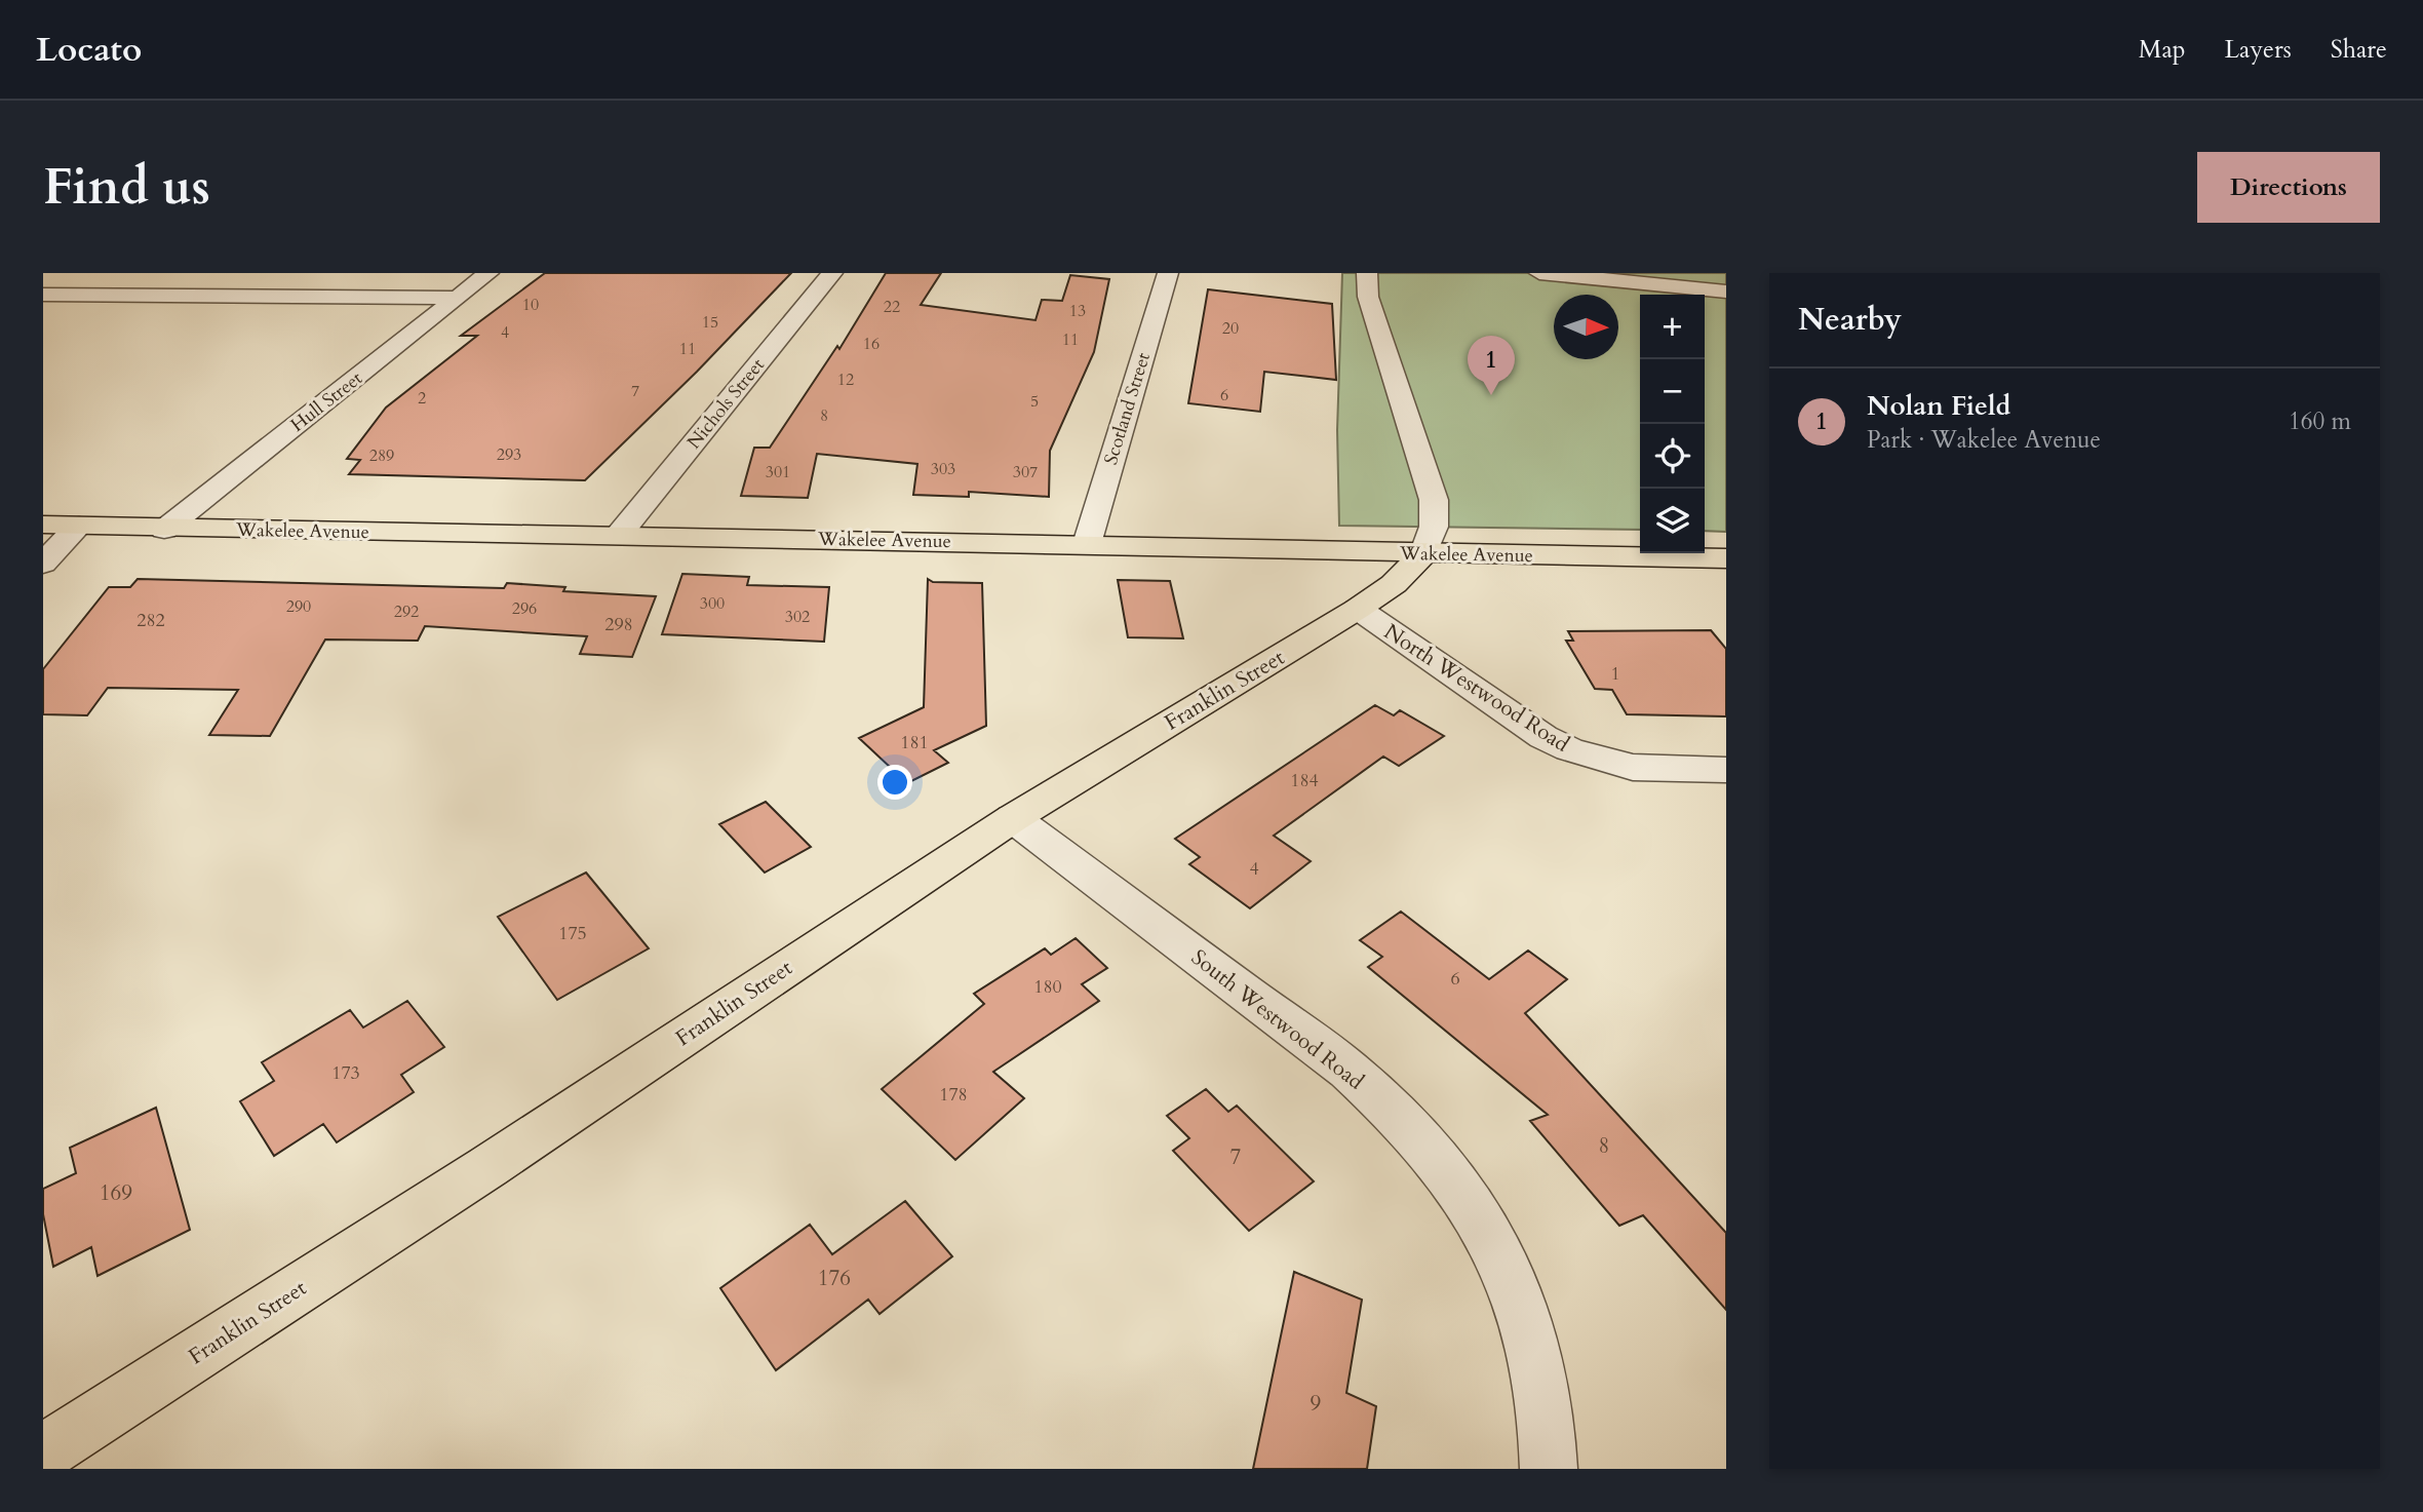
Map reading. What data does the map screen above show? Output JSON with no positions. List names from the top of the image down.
{
  "streets": {
    "main road": ["Wakelee Avenue", "Franklin Street"],
    "street": [
      "Hull Street",
      "Nichols Street",
      "Scotland Street",
      "North Westwood Road",
      "South Westwood Road"
    ]
  },
  "crossings": [
    ["Hull Street", "Wakelee Avenue"],
    ["Nichols Street", "Wakelee Avenue"],
    ["Scotland Street", "Wakelee Avenue"],
    ["Wakelee Avenue", "Franklin Street"],
    ["North Westwood Road", "Franklin Street"],
    ["Franklin Street", "South Westwood Road"]
  ],
  "house_numbers": [
    "10",
    "22",
    "13",
    "15",
    "20",
    "4",
    "11",
    "16",
    "11",
    "12",
    "7",
    "6",
    "2",
    "5",
    "8",
    "293",
    "289",
    "303",
    "301",
    "307",
    "300",
    "290",
    "296",
    "292",
    "302",
    "282",
    "298",
    "1",
    "181",
    "184",
    "4",
    "175",
    "6",
    "180",
    "173",
    "178",
    "8",
    "7",
    "169",
    "176",
    "9"
  ],
  "north": "right",
  "page": {
    "header": "Locato",
    "nav": ["Map", "Layers", "Share"],
    "buttons": "Directions",
    "title": "Find us",
    "heading": "Nearby",
    "map_buttons": ["+", "−"],
    "pins": "1",
    "list": [
      {
        "mark": "1",
        "name": "Nolan Field",
        "note": "Park · Wakelee Avenue",
        "value": "160 m"
      }
    ]
  }
}
